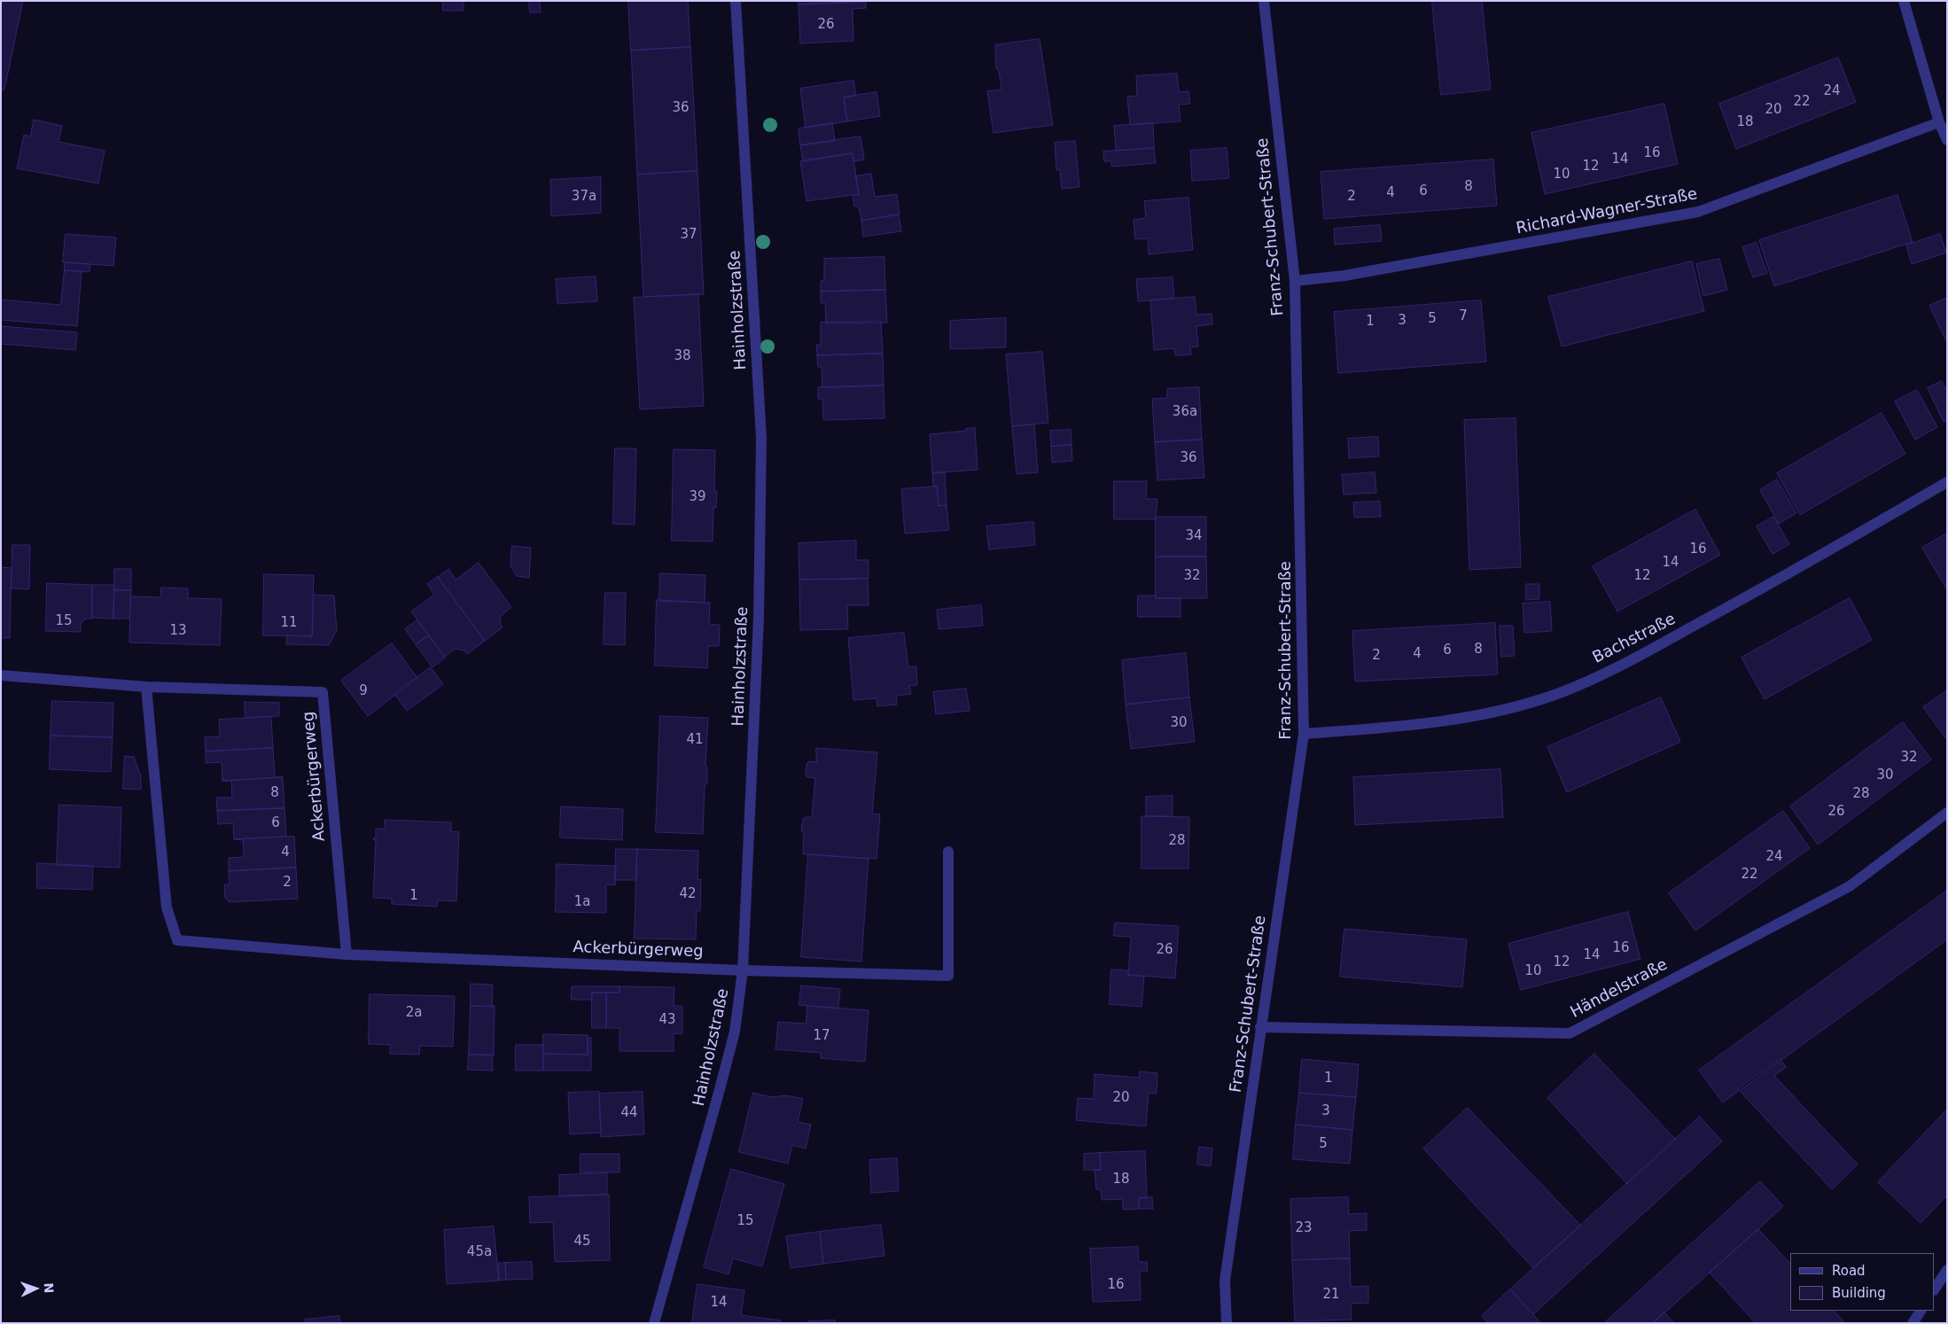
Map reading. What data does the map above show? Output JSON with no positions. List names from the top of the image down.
{
  "streets": {
    "street": [
      "Richard-Wagner-Straße",
      "Franz-Schubert-Straße",
      "Hainholzstraße",
      "Bachstraße",
      "Ackerbürgerweg",
      "Händelstraße"
    ]
  },
  "crossings": [
    ["Richard-Wagner-Straße", "Franz-Schubert-Straße"],
    ["Franz-Schubert-Straße", "Bachstraße"],
    ["Franz-Schubert-Straße", "Händelstraße"],
    ["Hainholzstraße", "Ackerbürgerweg"]
  ],
  "house_numbers": [
    "26",
    "24",
    "22",
    "36",
    "20",
    "18",
    "16",
    "14",
    "12",
    "10",
    "8",
    "6",
    "4",
    "37a",
    "2",
    "37",
    "7",
    "5",
    "3",
    "1",
    "38",
    "36a",
    "36",
    "39",
    "34",
    "16",
    "14",
    "32",
    "12",
    "15",
    "11",
    "13",
    "8",
    "6",
    "4",
    "2",
    "9",
    "30",
    "41",
    "32",
    "30",
    "8",
    "28",
    "26",
    "6",
    "28",
    "4",
    "24",
    "22",
    "2",
    "42",
    "1",
    "1a",
    "16",
    "26",
    "14",
    "12",
    "10",
    "2a",
    "43",
    "17",
    "1",
    "20",
    "3",
    "44",
    "5",
    "18",
    "15",
    "23",
    "45",
    "45a",
    "16",
    "21",
    "14"
  ],
  "legend": ["Road", "Building"],
  "north": "right"
}
